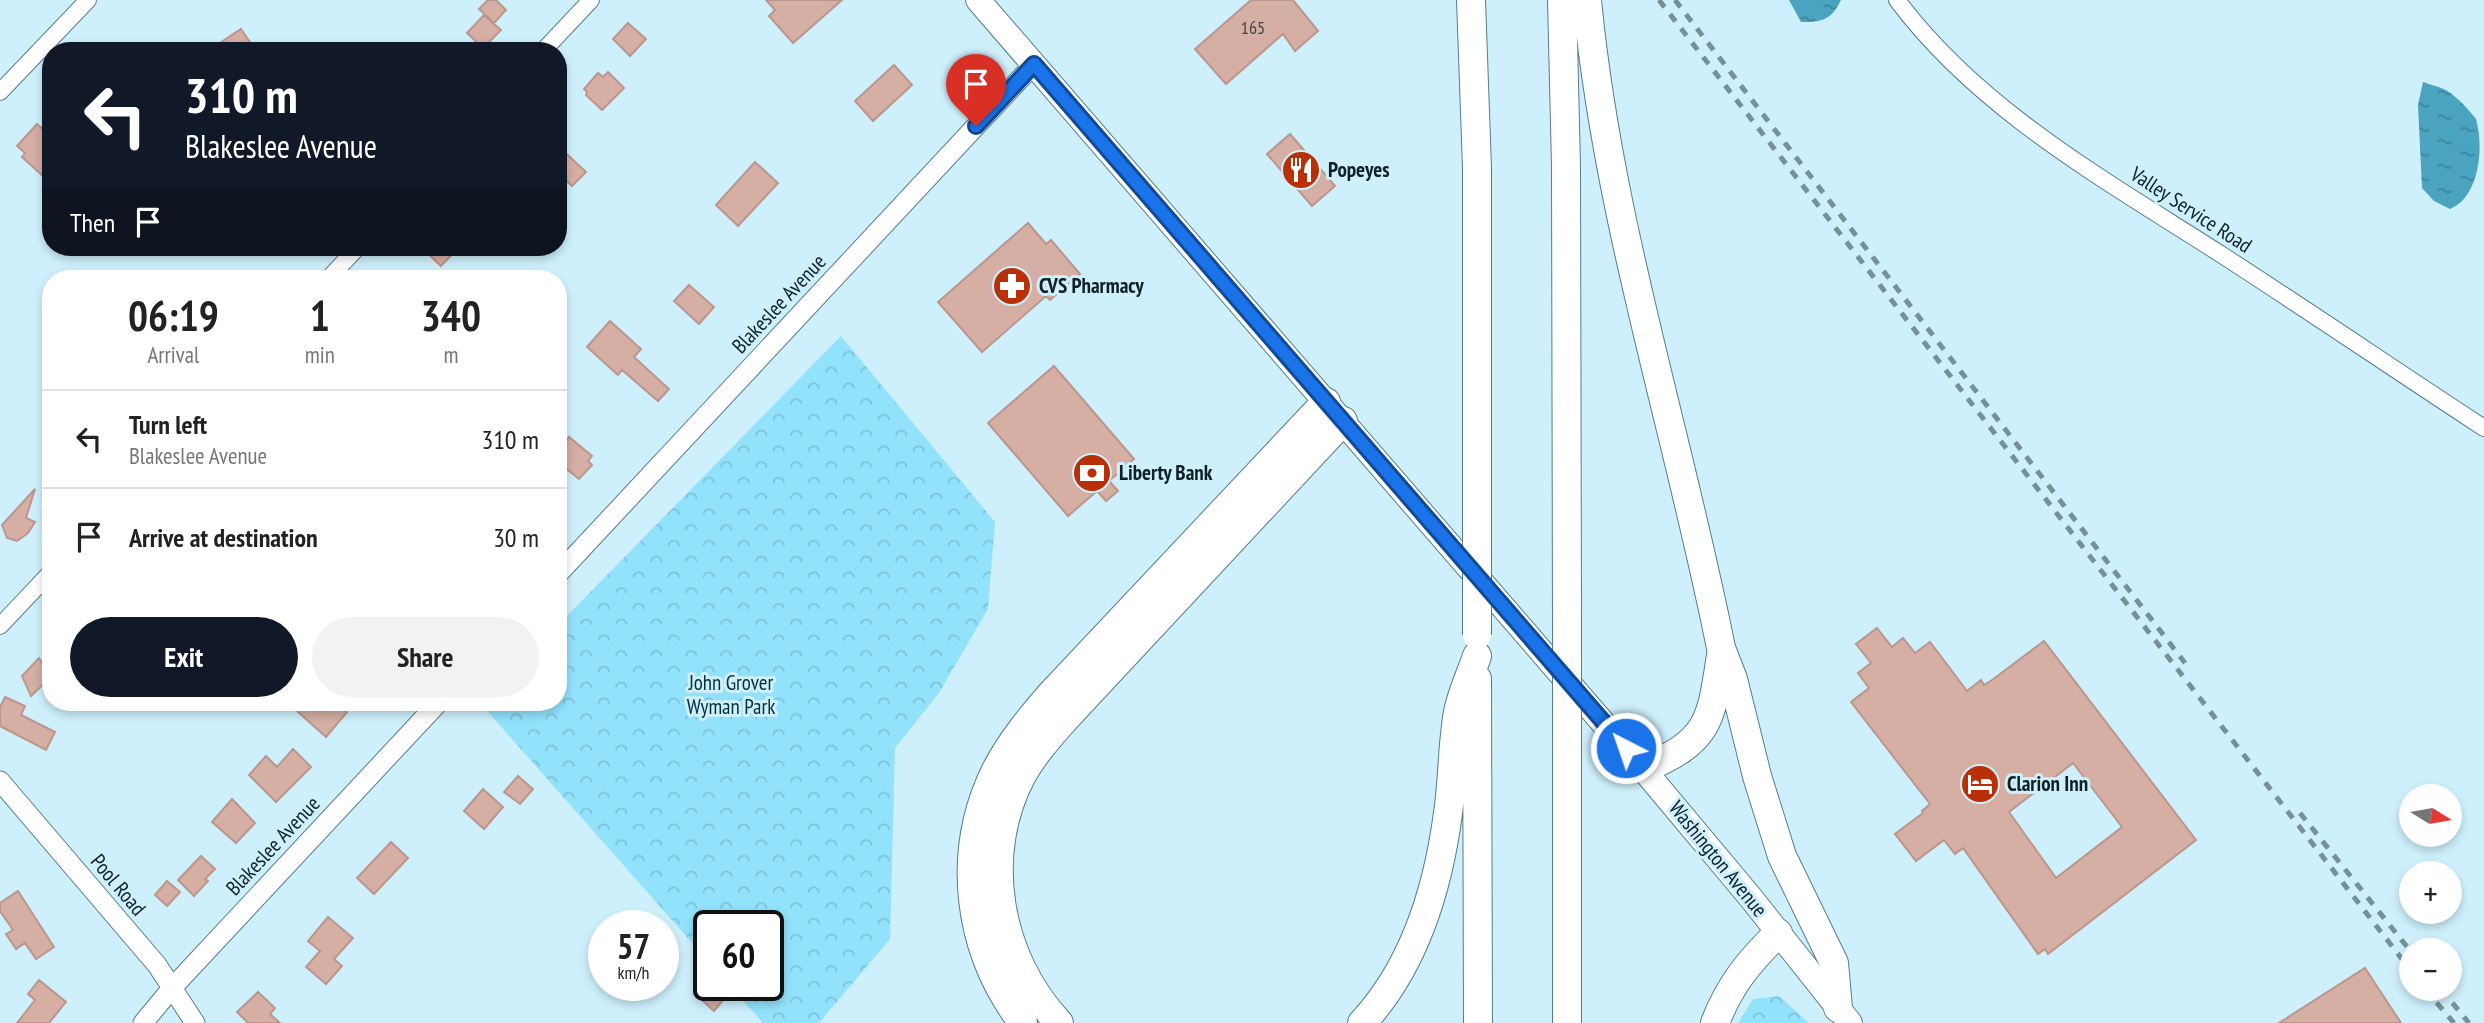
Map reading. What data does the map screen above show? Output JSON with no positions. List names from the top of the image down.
{
  "streets": {
    "main road": ["Washington Avenue"],
    "street": ["Valley Service Road", "Blakeslee Avenue", "Pool Road"]
  },
  "crossings": [
    ["Blakeslee Avenue", "Washington Avenue"],
    ["Blakeslee Avenue", "Pool Road"]
  ],
  "parks": ["John Grover Wyman Park"],
  "places": {
    "restaurant": ["Popeyes"],
    "pharmacy": ["CVS Pharmacy"],
    "bank": ["Liberty Bank"],
    "hotel": ["Clarion Inn"]
  },
  "house_numbers": ["165"],
  "north": "right",
  "page": {
    "turn": ["310 m", "Blakeslee Avenue"],
    "then": "Then",
    "eta": [
      "06:19",
      "Arrival",
      "1",
      "min",
      "340",
      "m"
    ],
    "list": [
      {
        "name": "Turn left",
        "note": "Blakeslee Avenue",
        "value": "310 m"
      },
      {
        "name": "Arrive at destination",
        "value": "30 m"
      }
    ],
    "buttons": ["Exit", "Share"],
    "map_buttons": ["+", "−"],
    "speed": "57 km/h",
    "limit": "60"
  }
}
